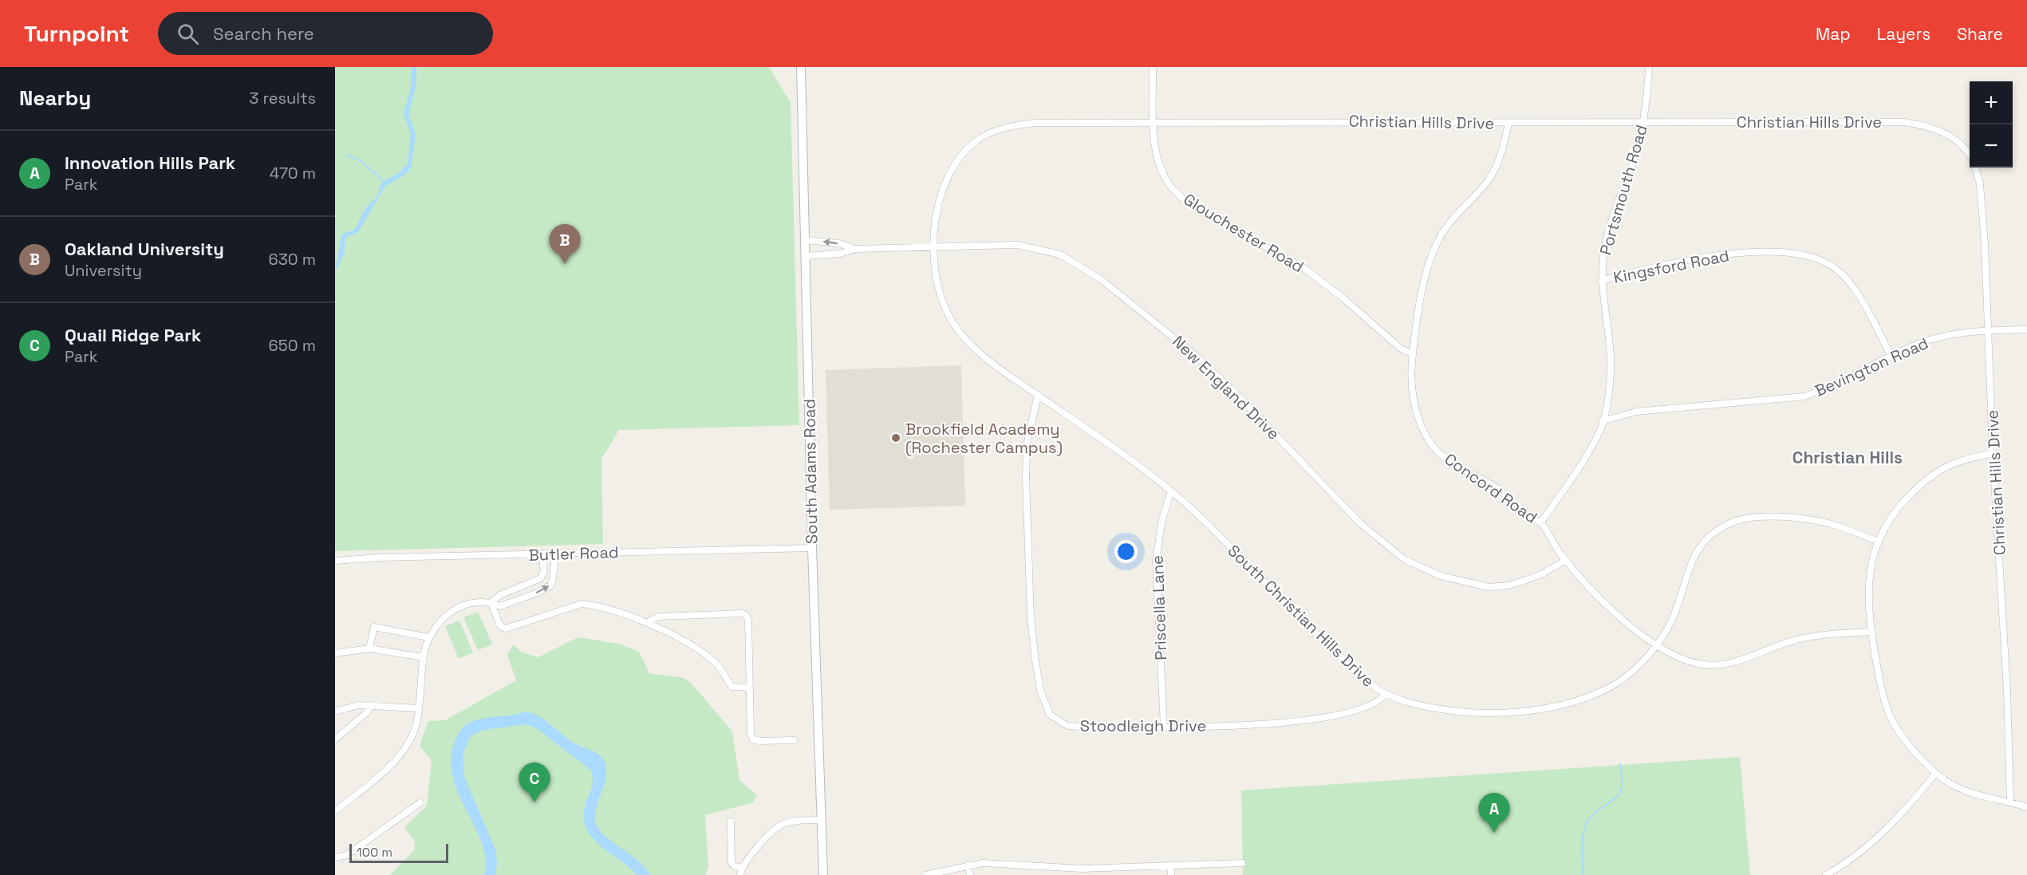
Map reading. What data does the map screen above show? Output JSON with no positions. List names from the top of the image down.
{
  "streets": {
    "main road": ["South Adams Road"],
    "street": [
      "Christian Hills Drive",
      "Portsmouth Road",
      "Glouchester Road",
      "Kingsford Road",
      "Bevington Road",
      "New England Drive",
      "Concord Road",
      "Butler Road",
      "Priscella Lane",
      "South Christian Hills Drive",
      "Stoodleigh Drive"
    ]
  },
  "crossings": [
    ["Christian Hills Drive", "Portsmouth Road"],
    ["Christian Hills Drive", "Glouchester Road"],
    ["Christian Hills Drive", "Bevington Road"],
    ["Christian Hills Drive", "New England Drive"],
    ["Christian Hills Drive", "Concord Road"],
    ["Christian Hills Drive", "South Christian Hills Drive"],
    ["Portsmouth Road", "Kingsford Road"],
    ["Portsmouth Road", "Bevington Road"],
    ["Portsmouth Road", "Concord Road"],
    ["Glouchester Road", "Concord Road"],
    ["Kingsford Road", "Bevington Road"],
    ["New England Drive", "South Adams Road"],
    ["New England Drive", "Concord Road"],
    ["New England Drive", "South Christian Hills Drive"],
    ["South Adams Road", "Butler Road"],
    ["Concord Road", "South Christian Hills Drive"],
    ["Priscella Lane", "South Christian Hills Drive"],
    ["Priscella Lane", "Stoodleigh Drive"],
    ["South Christian Hills Drive", "Stoodleigh Drive"]
  ],
  "districts": ["Christian Hills"],
  "places": ["Brookfield Academy (Rochester Campus)"],
  "scale_bar": "100 m",
  "page": {
    "header": "Turnpoint",
    "search": "Search here",
    "nav": ["Map", "Layers", "Share"],
    "heading": ["Nearby", "3 results"],
    "map_buttons": ["+", "−"],
    "list": [
      {
        "mark": "A",
        "name": "Innovation Hills Park",
        "note": "Park",
        "value": "470 m"
      },
      {
        "mark": "B",
        "name": "Oakland University",
        "note": "University",
        "value": "630 m"
      },
      {
        "mark": "C",
        "name": "Quail Ridge Park",
        "note": "Park",
        "value": "650 m"
      }
    ],
    "pins": ["B", "C", "A"],
    "scale": "100 m"
  }
}
